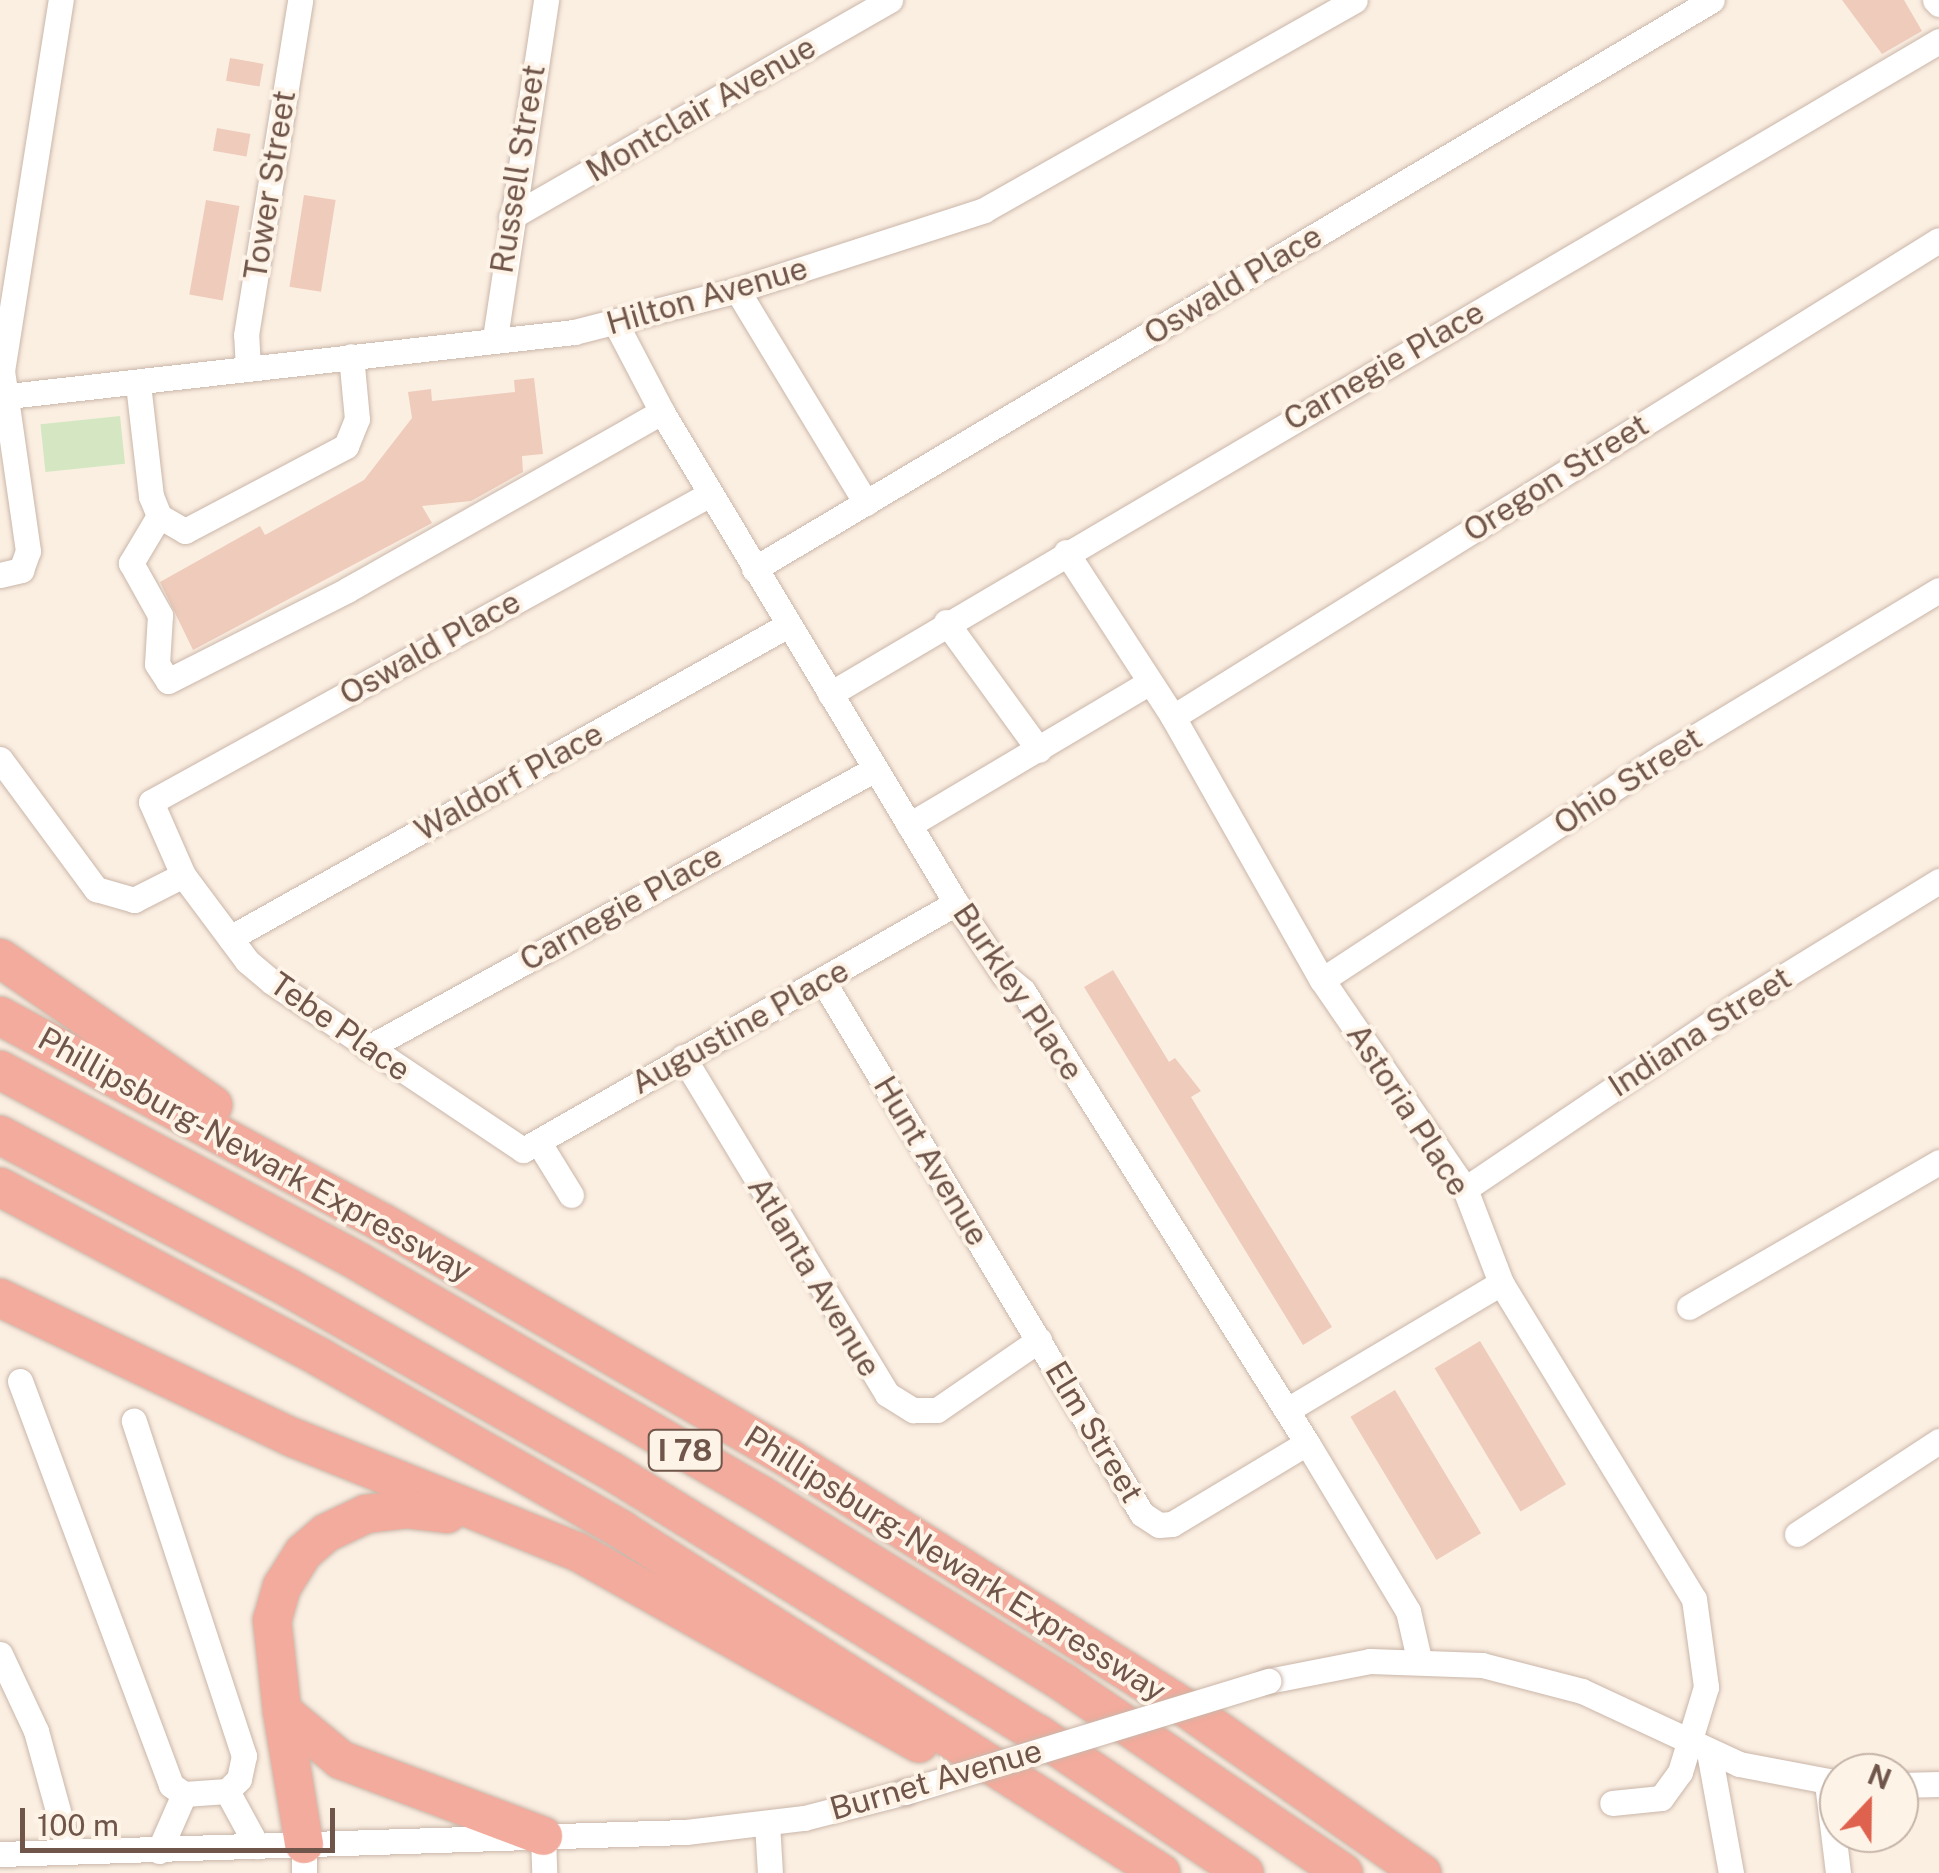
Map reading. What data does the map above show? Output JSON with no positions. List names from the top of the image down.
{
  "streets": {
    "highway": ["Phillipsburg-Newark Expressway", "I 78"],
    "street": [
      "Montclair Avenue",
      "Russell Street",
      "Tower Street",
      "Oswald Place",
      "Hilton Avenue",
      "Carnegie Place",
      "Oregon Street",
      "Ohio Street",
      "Waldorf Place",
      "Burkley Place",
      "Tebe Place",
      "Augustine Place",
      "Indiana Street",
      "Astoria Place",
      "Hunt Avenue",
      "Atlanta Avenue",
      "Elm Street",
      "Burnet Avenue"
    ]
  },
  "crossings": [
    ["Montclair Avenue", "Russell Street"],
    ["Russell Street", "Hilton Avenue"],
    ["Tower Street", "Hilton Avenue"],
    ["Oswald Place", "Burkley Place"],
    ["Oswald Place", "Tebe Place"],
    ["Hilton Avenue", "Burkley Place"],
    ["Carnegie Place", "Burkley Place"],
    ["Carnegie Place", "Tebe Place"],
    ["Carnegie Place", "Astoria Place"],
    ["Oregon Street", "Astoria Place"],
    ["Ohio Street", "Astoria Place"],
    ["Waldorf Place", "Burkley Place"],
    ["Waldorf Place", "Tebe Place"],
    ["Burkley Place", "Augustine Place"],
    ["Burkley Place", "Elm Street"],
    ["Burkley Place", "Burnet Avenue"],
    ["Tebe Place", "Augustine Place"],
    ["Augustine Place", "Hunt Avenue"],
    ["Augustine Place", "Atlanta Avenue"],
    ["Indiana Street", "Astoria Place"],
    ["Astoria Place", "Burnet Avenue"],
    ["Hunt Avenue", "Atlanta Avenue"],
    ["Hunt Avenue", "Elm Street"],
    ["Atlanta Avenue", "Elm Street"]
  ],
  "scale_bar": "100 m",
  "north": "top"
}
